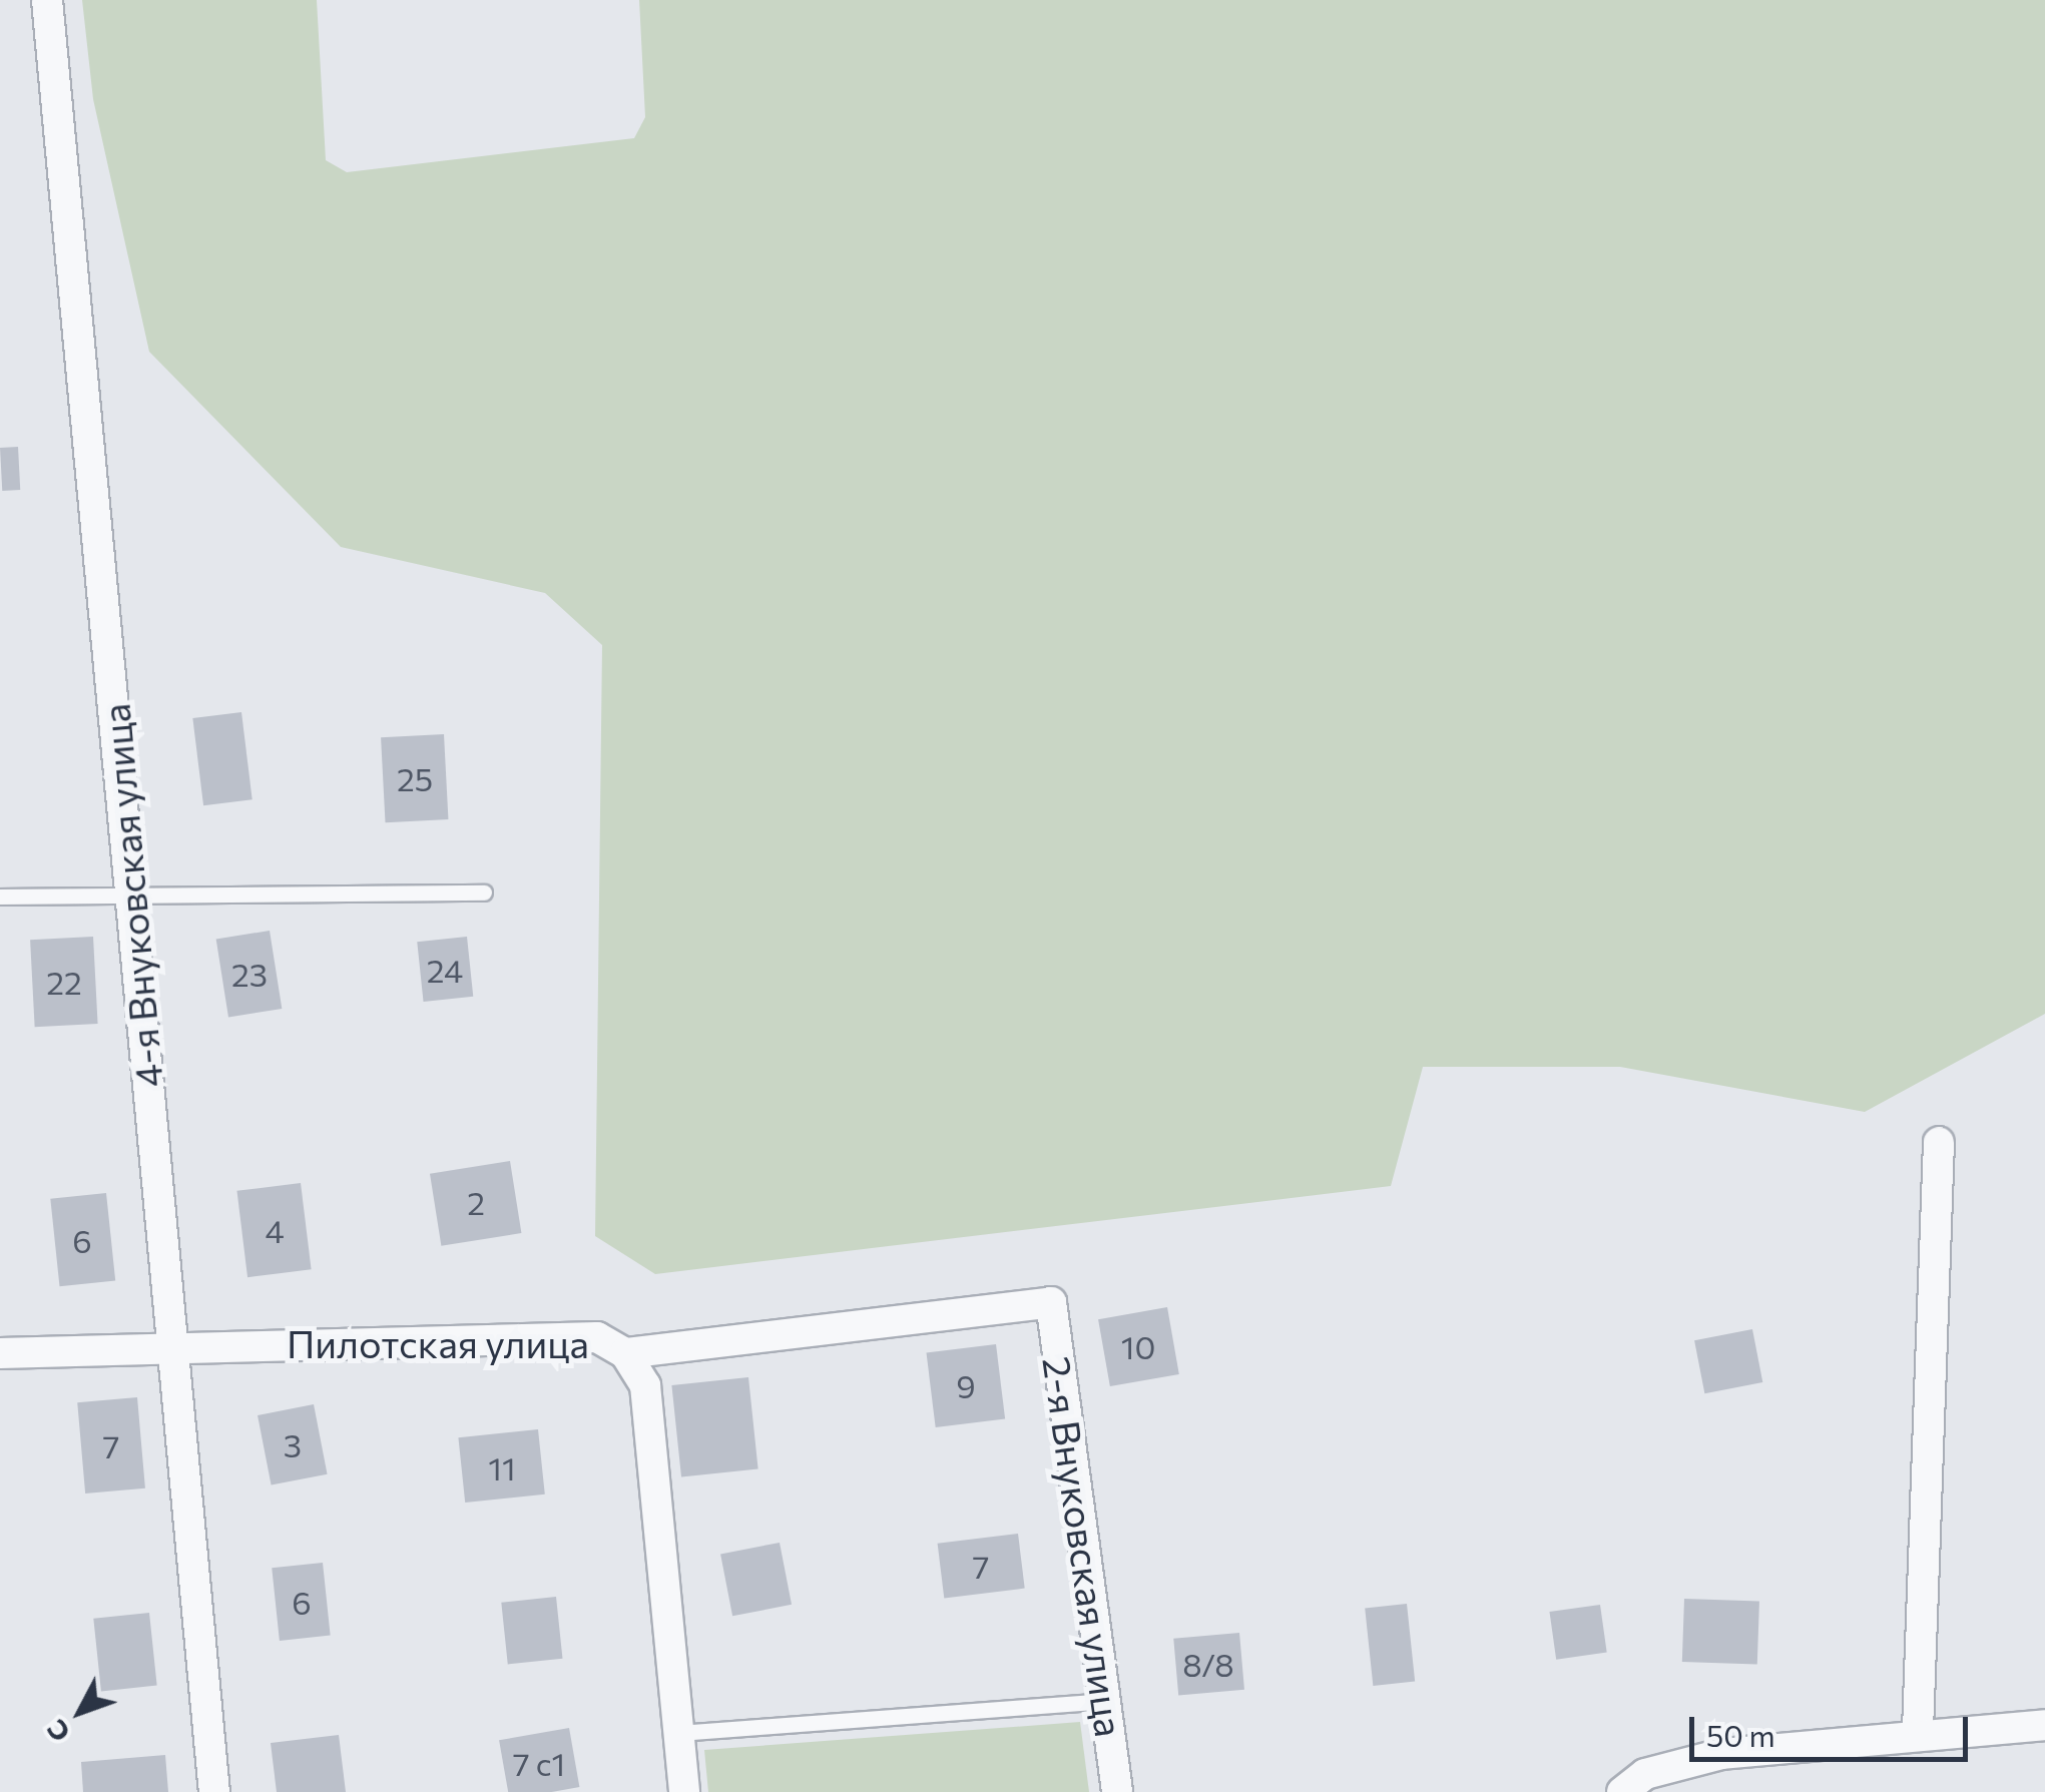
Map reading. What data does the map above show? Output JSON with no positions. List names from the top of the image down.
{
  "streets": {
    "street": ["4-я Внуковская улица", "Пилотская улица", "2-я Внуковская улица"]
  },
  "crossings": [
    ["4-я Внуковская улица", "Пилотская улица"],
    ["Пилотская улица", "2-я Внуковская улица"]
  ],
  "house_numbers": [
    "25",
    "24",
    "23",
    "22",
    "2",
    "4",
    "6",
    "10",
    "9",
    "3",
    "7",
    "11",
    "7",
    "6",
    "8/8",
    "7 с1"
  ],
  "scale_bar": "50 m",
  "north": "bottom left"
}
